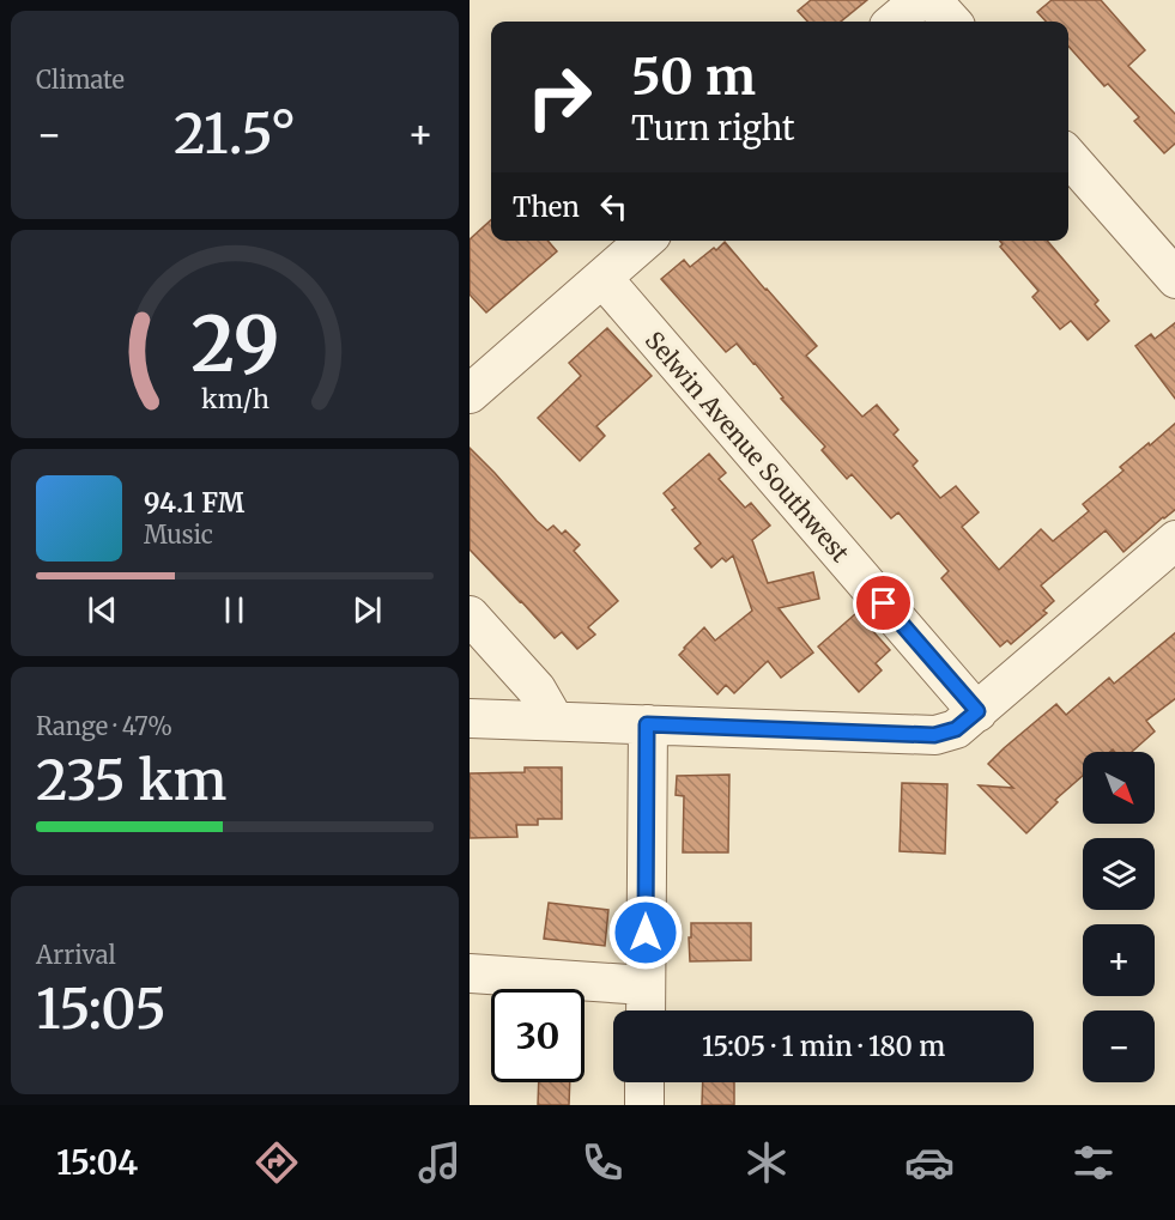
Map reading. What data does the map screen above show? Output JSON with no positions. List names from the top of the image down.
{
  "streets": {
    "street": ["Selwin Avenue Southwest"]
  },
  "north": "bottom right",
  "page": {
    "tile": [
      "Climate",
      ["Range · 47%", "235 km"],
      ["Arrival", "15:05"]
    ],
    "turn": ["50 m", "Turn right"],
    "heat": ["−", "21.5°", "+"],
    "then": "Then",
    "song": ["94.1 FM", "Music"],
    "map_buttons": ["+", "−"],
    "limit": "30",
    "trip": "15:05 · 1 min · 180 m",
    "tabs": "15:04",
    "gauge": ["29", "km/h"]
  }
}
